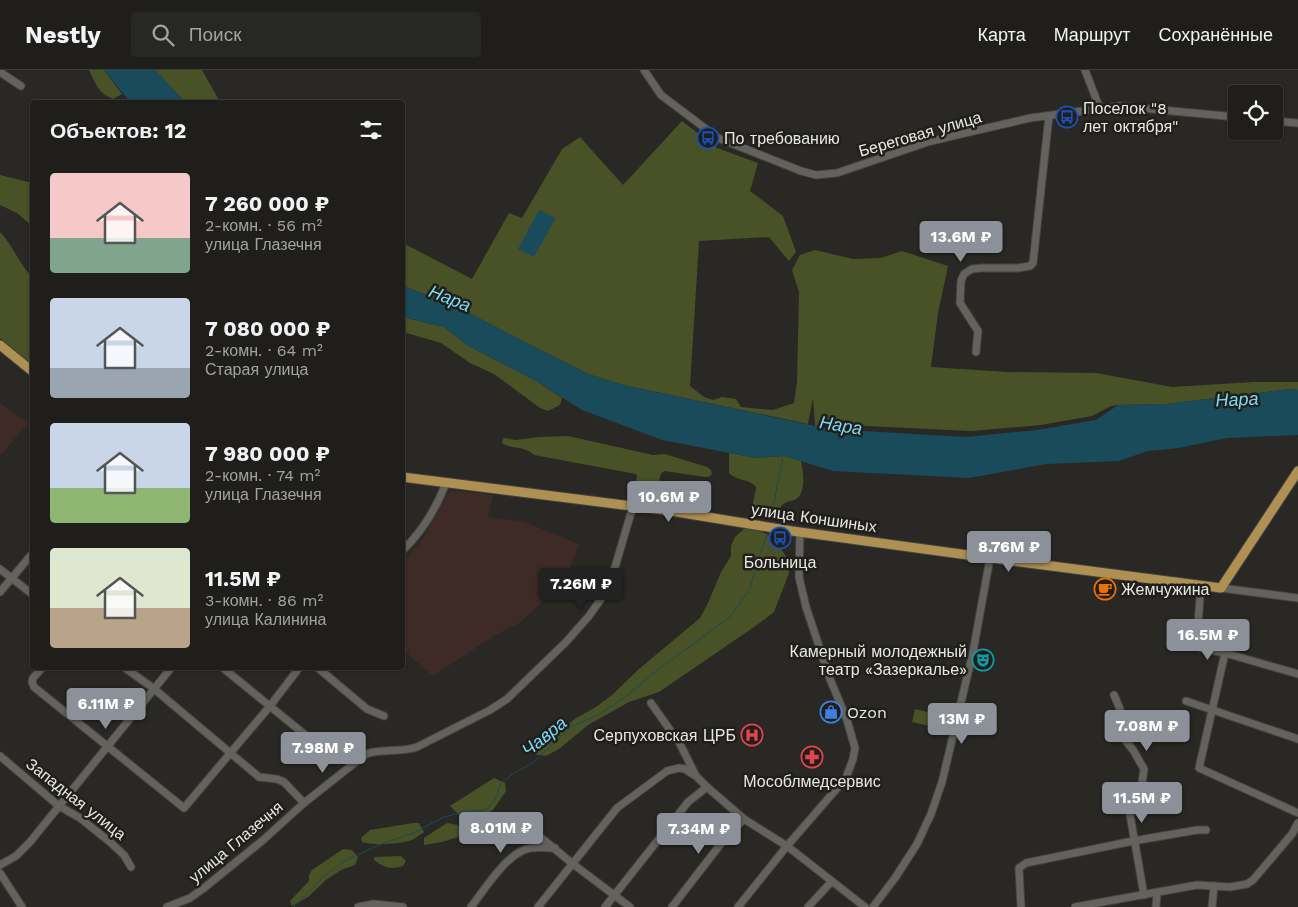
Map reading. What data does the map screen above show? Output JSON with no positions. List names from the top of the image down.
{
  "streets": {
    "main road": ["улица Коншиных"],
    "street": ["Береговая улица", "Западная улица", "улица Глазечня"]
  },
  "crossings": [
    ["улица Коншиных", "улица Глазечня"]
  ],
  "water": ["Нара", "Чавра"],
  "places": {
    "bus stop": ["Поселок \"8 лет октября\"", "По требованию", "Больница"],
    "cafe": ["Жемчужина"],
    "theatre": ["Камерный молодежный театр «Зазеркалье»"],
    "shop": ["Ozon"],
    "hospital": ["Серпуховская ЦРБ"],
    "pharmacy": ["Мособлмедсервис"]
  },
  "page": {
    "header": "Nestly",
    "search": "Поиск",
    "nav": ["Карта", "Маршрут", "Сохранённые"],
    "heading": "Объектов: 12",
    "list": [
      {
        "name": "7 260 000 ₽",
        "note": "2-комн. · 56 m² · улица Глазечня"
      },
      {
        "name": "7 080 000 ₽",
        "note": "2-комн. · 64 m² · Старая улица"
      },
      {
        "name": "7 980 000 ₽",
        "note": "2-комн. · 74 m² · улица Глазечня"
      },
      {
        "name": "11.5M ₽",
        "note": "3-комн. · 86 m² · улица Калинина"
      }
    ],
    "price": [
      "13.6M ₽",
      "10.6M ₽",
      "8.76M ₽",
      "7.26M ₽",
      "16.5M ₽",
      "6.11M ₽",
      "13M ₽",
      "7.08M ₽",
      "7.98M ₽",
      "11.5M ₽",
      "8.01M ₽",
      "7.34M ₽"
    ]
  }
}
